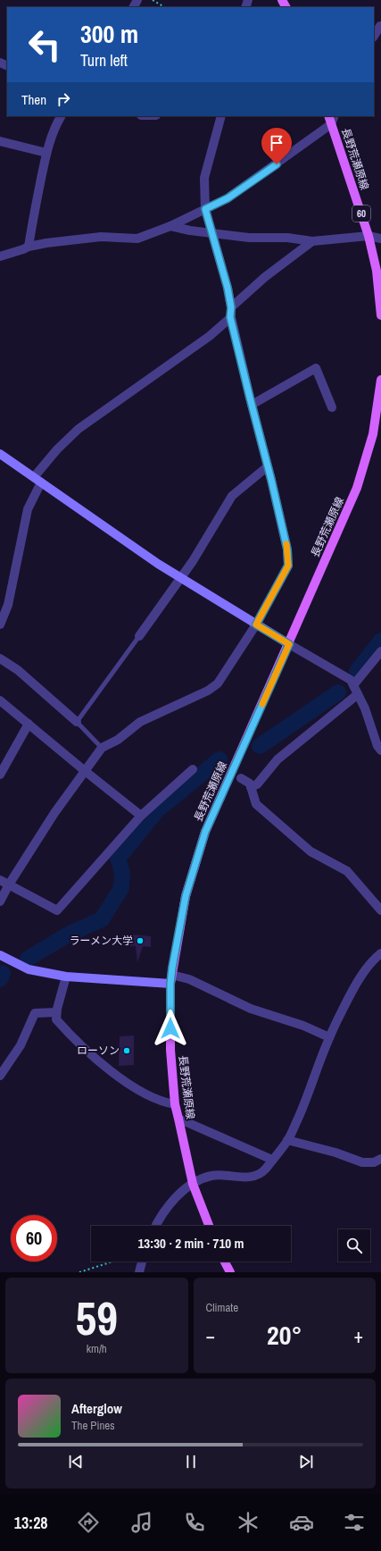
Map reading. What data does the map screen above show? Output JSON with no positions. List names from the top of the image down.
{
  "streets": {
    "main road": ["長野荒瀬原線", "60"]
  },
  "places": ["ラーメン大学", "ローソン"],
  "page": {
    "turn": ["300 m", "Turn left"],
    "then": "Then",
    "limit": "60",
    "trip": "13:30 · 2 min · 710 m",
    "tile": [
      ["59", "km/h"],
      "Climate"
    ],
    "heat": ["−", "20°", "+"],
    "song": ["Afterglow", "The Pines"],
    "tabs": "13:28"
  }
}
